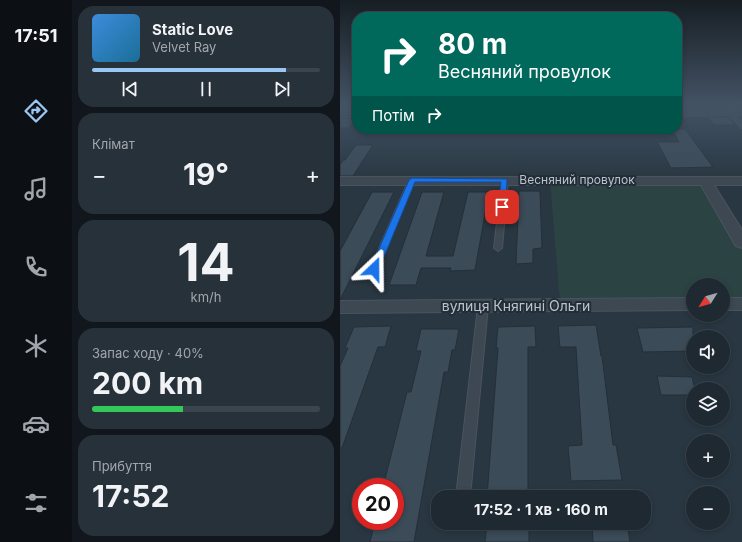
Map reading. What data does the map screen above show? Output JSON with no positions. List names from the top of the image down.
{
  "streets": {
    "street": ["Весняний провулок", "вулиця Княгині Ольги"]
  },
  "north": "bottom left",
  "page": {
    "tabs": "17:51",
    "turn": ["80 m", "Весняний провулок"],
    "song": ["Static Love", "Velvet Ray"],
    "then": "Потім",
    "tile": [
      "Клімат",
      ["14", "km/h"],
      ["Запас ходу · 40%", "200 km"],
      ["Прибуття", "17:52"]
    ],
    "heat": ["−", "19°", "+"],
    "map_buttons": ["+", "−"],
    "limit": "20",
    "trip": "17:52 · 1 хв · 160 m"
  }
}
